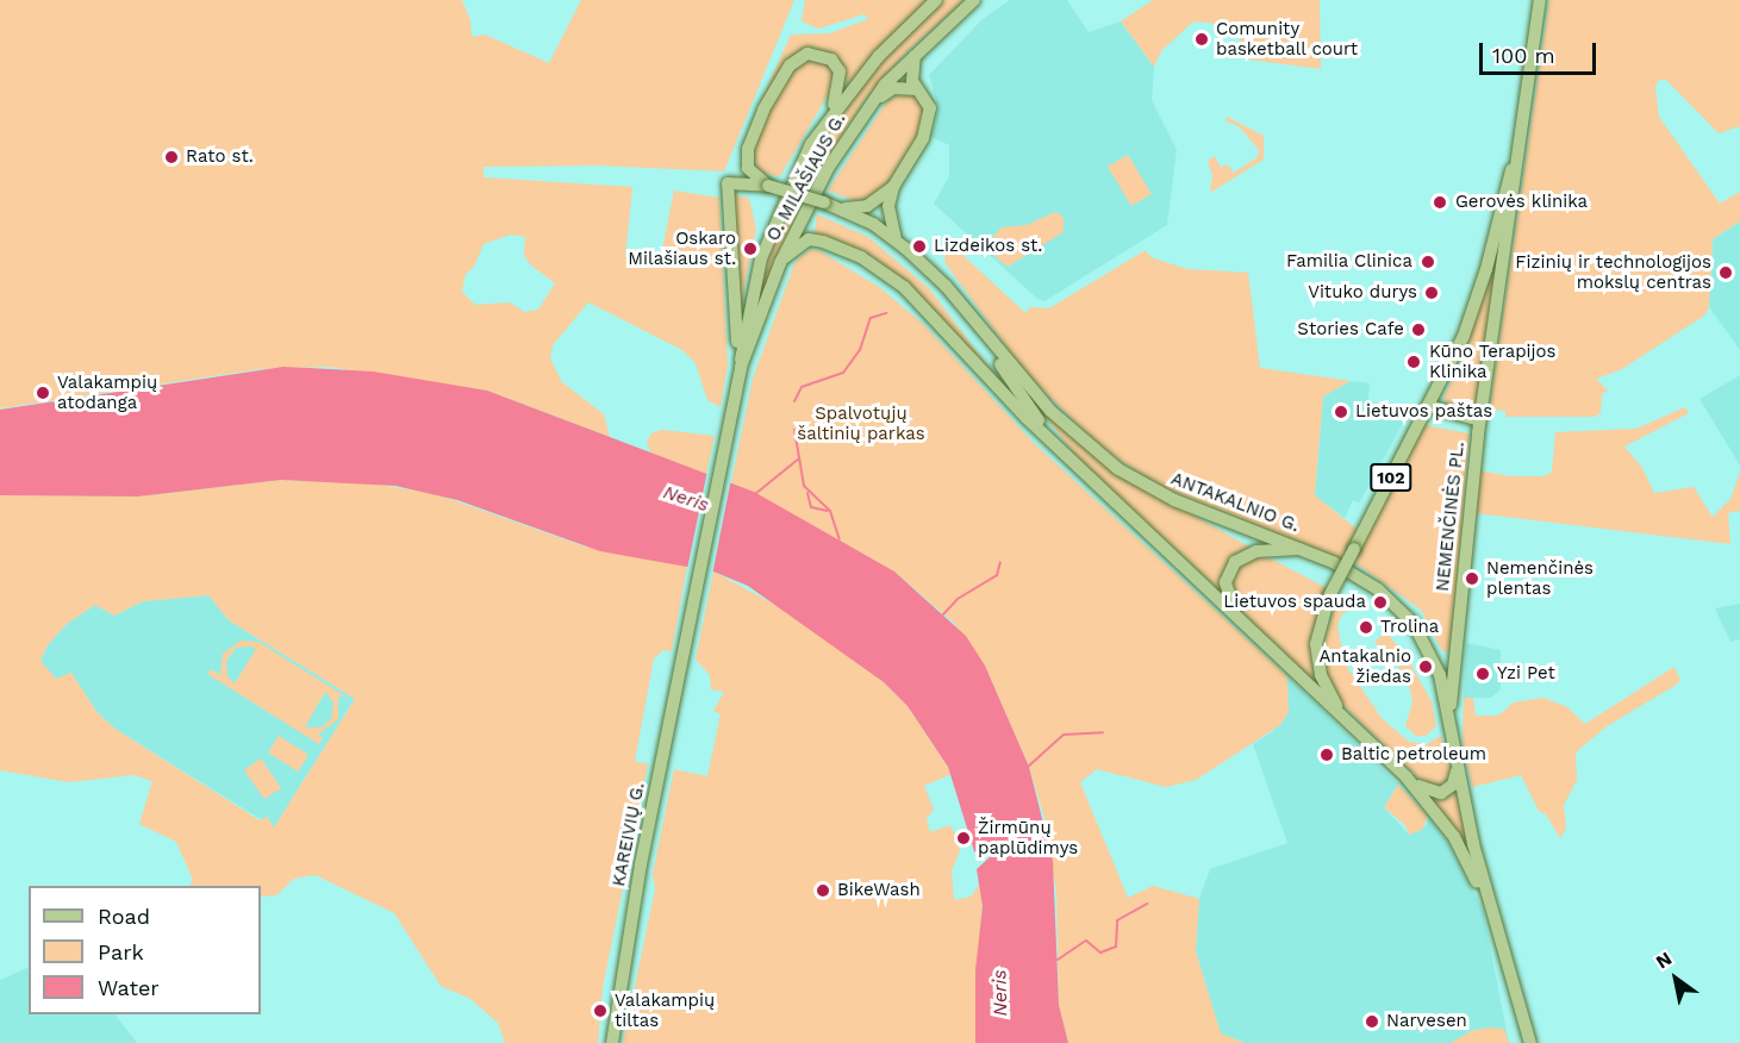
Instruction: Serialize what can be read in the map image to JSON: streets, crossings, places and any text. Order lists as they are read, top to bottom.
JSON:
{
  "streets": {
    "main road": [
      "O. MILAŠIAUS G.",
      "102",
      "ANTAKALNIO G.",
      "NEMENČINĖS PL.",
      "KAREIVIŲ G."
    ]
  },
  "crossings": [
    ["O. MILAŠIAUS G.", "ANTAKALNIO G."],
    ["O. MILAŠIAUS G.", "KAREIVIŲ G."],
    ["ANTAKALNIO G.", "NEMENČINĖS PL."]
  ],
  "water": ["Neris"],
  "parks": ["Spalvotųjų šaltinių parkas"],
  "places": [
    "Comunity basketball court",
    "Rato st.",
    "Gerovės klinika",
    "Lizdeikos st.",
    "Oskaro Milašiaus st.",
    "Familia Clinica",
    "Fizinių ir technologijos mokslų centras",
    "Vituko durys",
    "Stories Cafe",
    "Kūno Terapijos Klinika",
    "Valakampių atodanga",
    "Lietuvos paštas",
    "Nemenčinės plentas",
    "Lietuvos spauda",
    "Trolina",
    "Antakalnio žiedas",
    "Yzi Pet",
    "Baltic petroleum",
    "Žirmūnų paplūdimys",
    "BikeWash",
    "Valakampių tiltas",
    "Narvesen"
  ],
  "legend": ["Road", "Park", "Water"],
  "scale_bar": "100 m",
  "north": "top left"
}
